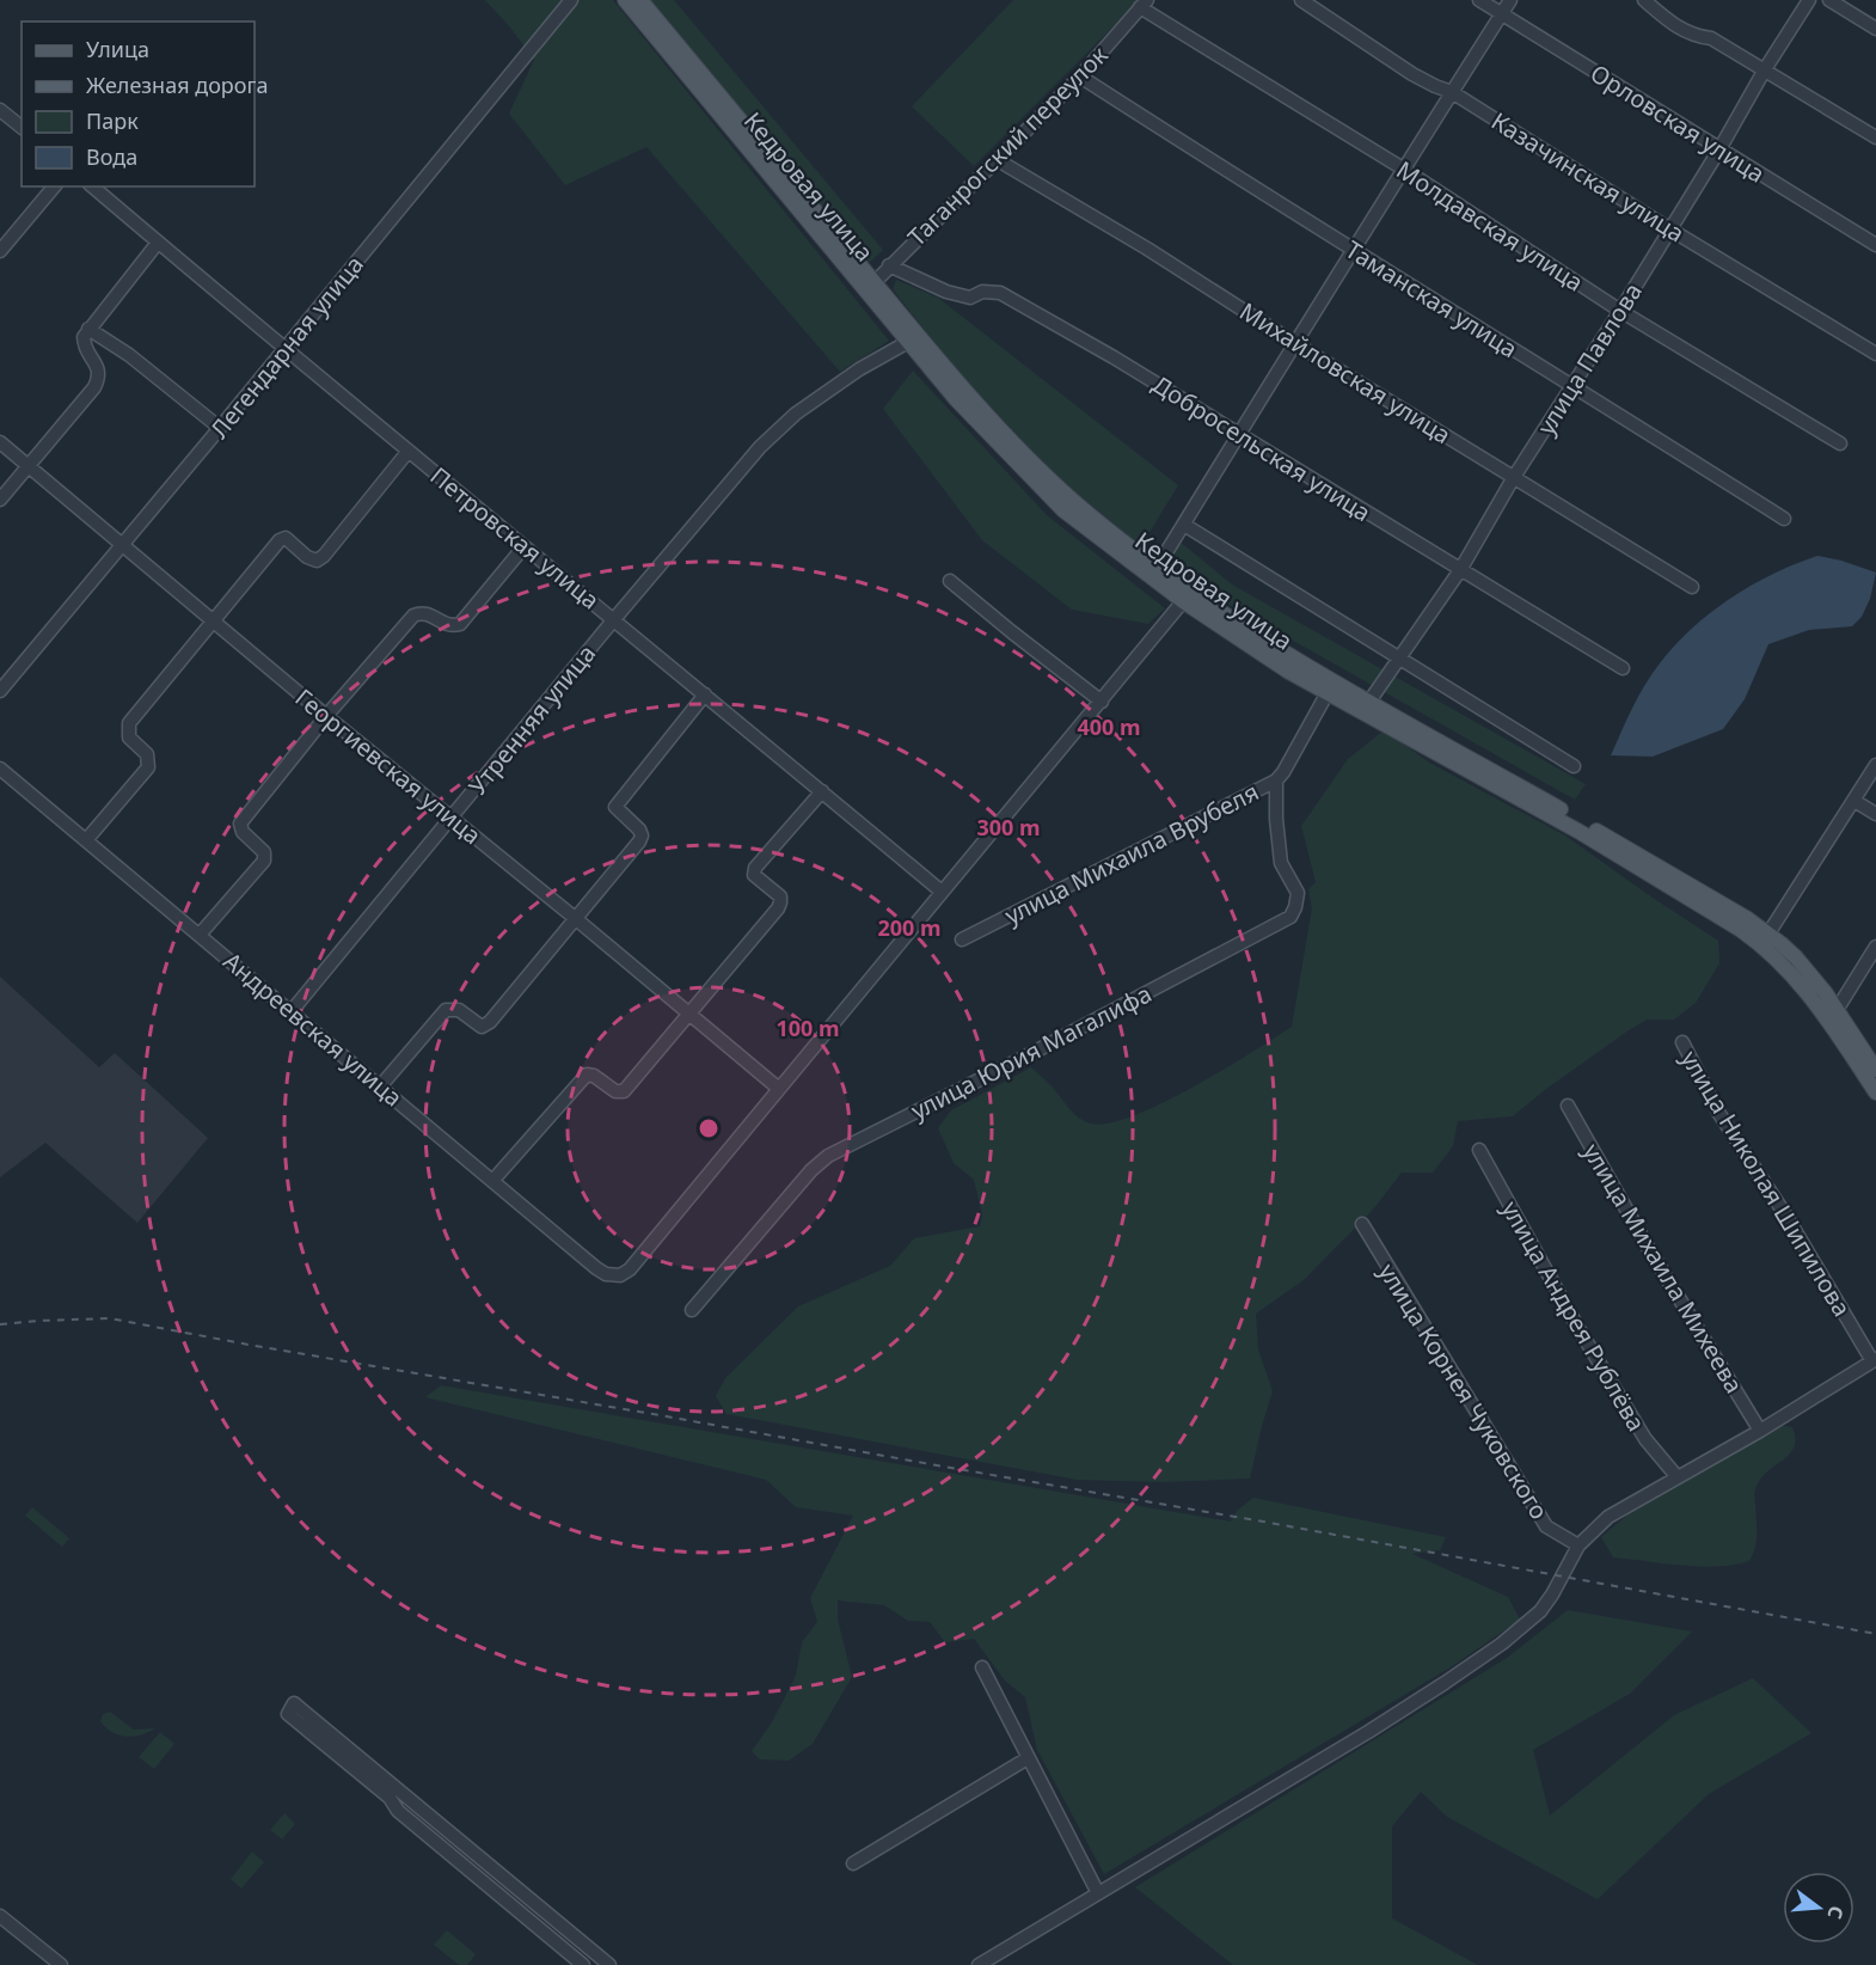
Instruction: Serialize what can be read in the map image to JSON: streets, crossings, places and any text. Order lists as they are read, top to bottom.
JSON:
{
  "streets": {
    "main road": ["Кедровая улица"],
    "street": [
      "Орловская улица",
      "Таганрогский переулок",
      "Казачинская улица",
      "Молдавская улица",
      "Таманская улица",
      "Легендарная улица",
      "улица Павлова",
      "Михайловская улица",
      "Добросельская улица",
      "Петровская улица",
      "Утренняя улица",
      "Георгиевская улица",
      "улица Михаила Врубеля",
      "Андреевская улица",
      "улица Юрия Магалифа",
      "улица Николая Шипилова",
      "улица Михаила Михеева",
      "улица Андрея Рублёва",
      "улица Корнея Чуковского"
    ]
  },
  "crossings": [
    ["Орловская улица", "улица Павлова"],
    ["Таганрогский переулок", "Кедровая улица"],
    ["Таганрогский переулок", "Молдавская улица"],
    ["Таганрогский переулок", "Таманская улица"],
    ["Таганрогский переулок", "Михайловская улица"],
    ["Таганрогский переулок", "Добросельская улица"],
    ["Казачинская улица", "улица Павлова"],
    ["Кедровая улица", "улица Павлова"],
    ["Кедровая улица", "Утренняя улица"],
    ["Кедровая улица", "улица Михаила Врубеля"],
    ["Молдавская улица", "улица Павлова"],
    ["Таманская улица", "улица Павлова"],
    ["Легендарная улица", "Петровская улица"],
    ["Легендарная улица", "Георгиевская улица"],
    ["улица Павлова", "Михайловская улица"],
    ["улица Павлова", "Добросельская улица"],
    ["Петровская улица", "Утренняя улица"],
    ["Утренняя улица", "Георгиевская улица"],
    ["Утренняя улица", "Андреевская улица"],
    ["Георгиевская улица", "Андреевская улица"],
    ["улица Михаила Врубеля", "улица Юрия Магалифа"]
  ],
  "legend": [
    "Улица",
    "Железная дорога",
    "Парк",
    "Вода"
  ],
  "north": "right",
  "rings": [
    "400 m",
    "300 m",
    "200 m",
    "100 m"
  ]
}
